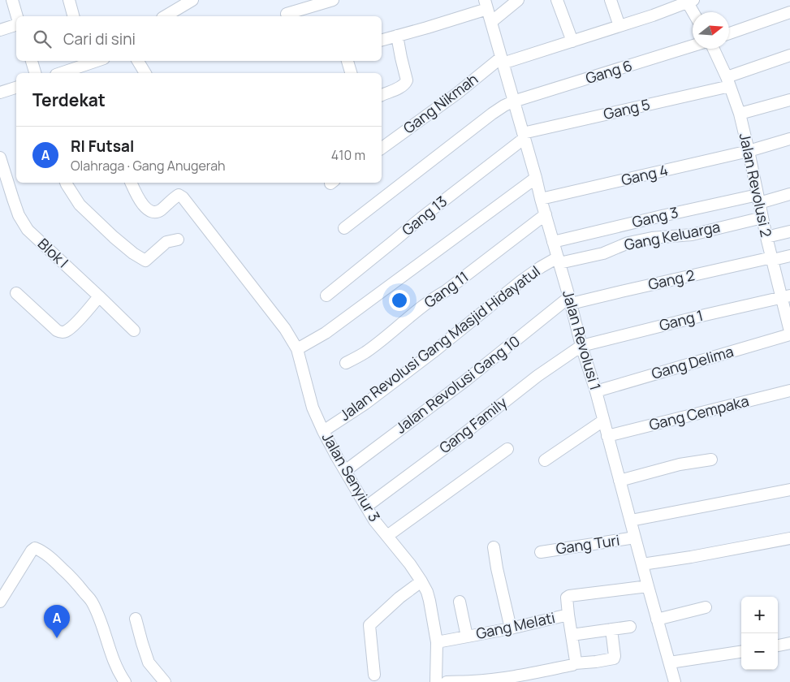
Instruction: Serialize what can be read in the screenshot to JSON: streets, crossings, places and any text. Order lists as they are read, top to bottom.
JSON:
{
  "streets": {
    "street": [
      "Gang 6",
      "Gang Nikmah",
      "Gang 5",
      "Gang 4",
      "Jalan Revolusi 2",
      "Gang 13",
      "Gang 3",
      "Gang Keluarga",
      "Blok I",
      "Gang 2",
      "Gang 11",
      "Gang 1",
      "Jalan Revolusi 1",
      "Jalan Revolusi Gang Masjid Hidayatul",
      "Gang Delima",
      "Jalan Revolusi Gang 10",
      "Gang Cempaka",
      "Gang Family",
      "Jalan Senyiur 3",
      "Gang Turi",
      "Gang Melati"
    ]
  },
  "crossings": [
    ["Gang 6", "Jalan Revolusi 1"],
    ["Gang Nikmah", "Jalan Revolusi 1"],
    ["Gang 5", "Jalan Revolusi 2"],
    ["Gang 5", "Gang 13"],
    ["Gang 5", "Jalan Revolusi 1"],
    ["Gang 4", "Jalan Revolusi 2"],
    ["Gang 4", "Jalan Revolusi 1"],
    ["Jalan Revolusi 2", "Gang 3"],
    ["Jalan Revolusi 2", "Gang Keluarga"],
    ["Jalan Revolusi 2", "Gang 2"],
    ["Jalan Revolusi 2", "Gang 1"],
    ["Gang 13", "Jalan Revolusi 1"],
    ["Gang 3", "Jalan Revolusi 1"],
    ["Gang Keluarga", "Jalan Revolusi 1"],
    ["Gang Keluarga", "Jalan Revolusi Gang Masjid Hidayatul"],
    ["Gang 2", "Jalan Revolusi 1"],
    ["Gang 2", "Jalan Revolusi Gang 10"],
    ["Gang 11", "Jalan Revolusi 1"],
    ["Gang 1", "Jalan Revolusi 1"],
    ["Gang 1", "Gang Family"],
    ["Jalan Revolusi 1", "Jalan Revolusi Gang Masjid Hidayatul"],
    ["Jalan Revolusi 1", "Gang Delima"],
    ["Jalan Revolusi 1", "Jalan Revolusi Gang 10"],
    ["Jalan Revolusi 1", "Gang Cempaka"],
    ["Jalan Revolusi 1", "Gang Family"],
    ["Jalan Revolusi 1", "Gang Turi"],
    ["Jalan Revolusi 1", "Gang Melati"],
    ["Jalan Revolusi Gang Masjid Hidayatul", "Jalan Senyiur 3"],
    ["Jalan Revolusi Gang 10", "Jalan Senyiur 3"],
    ["Gang Family", "Jalan Senyiur 3"],
    ["Jalan Senyiur 3", "Gang Melati"]
  ],
  "north": "right",
  "page": {
    "search": "Cari di sini",
    "heading": "Terdekat",
    "list": [
      {
        "mark": "A",
        "name": "RI Futsal",
        "note": "Olahraga · Gang Anugerah",
        "value": "410 m"
      }
    ],
    "map_buttons": ["+", "−"],
    "pins": "A"
  }
}
